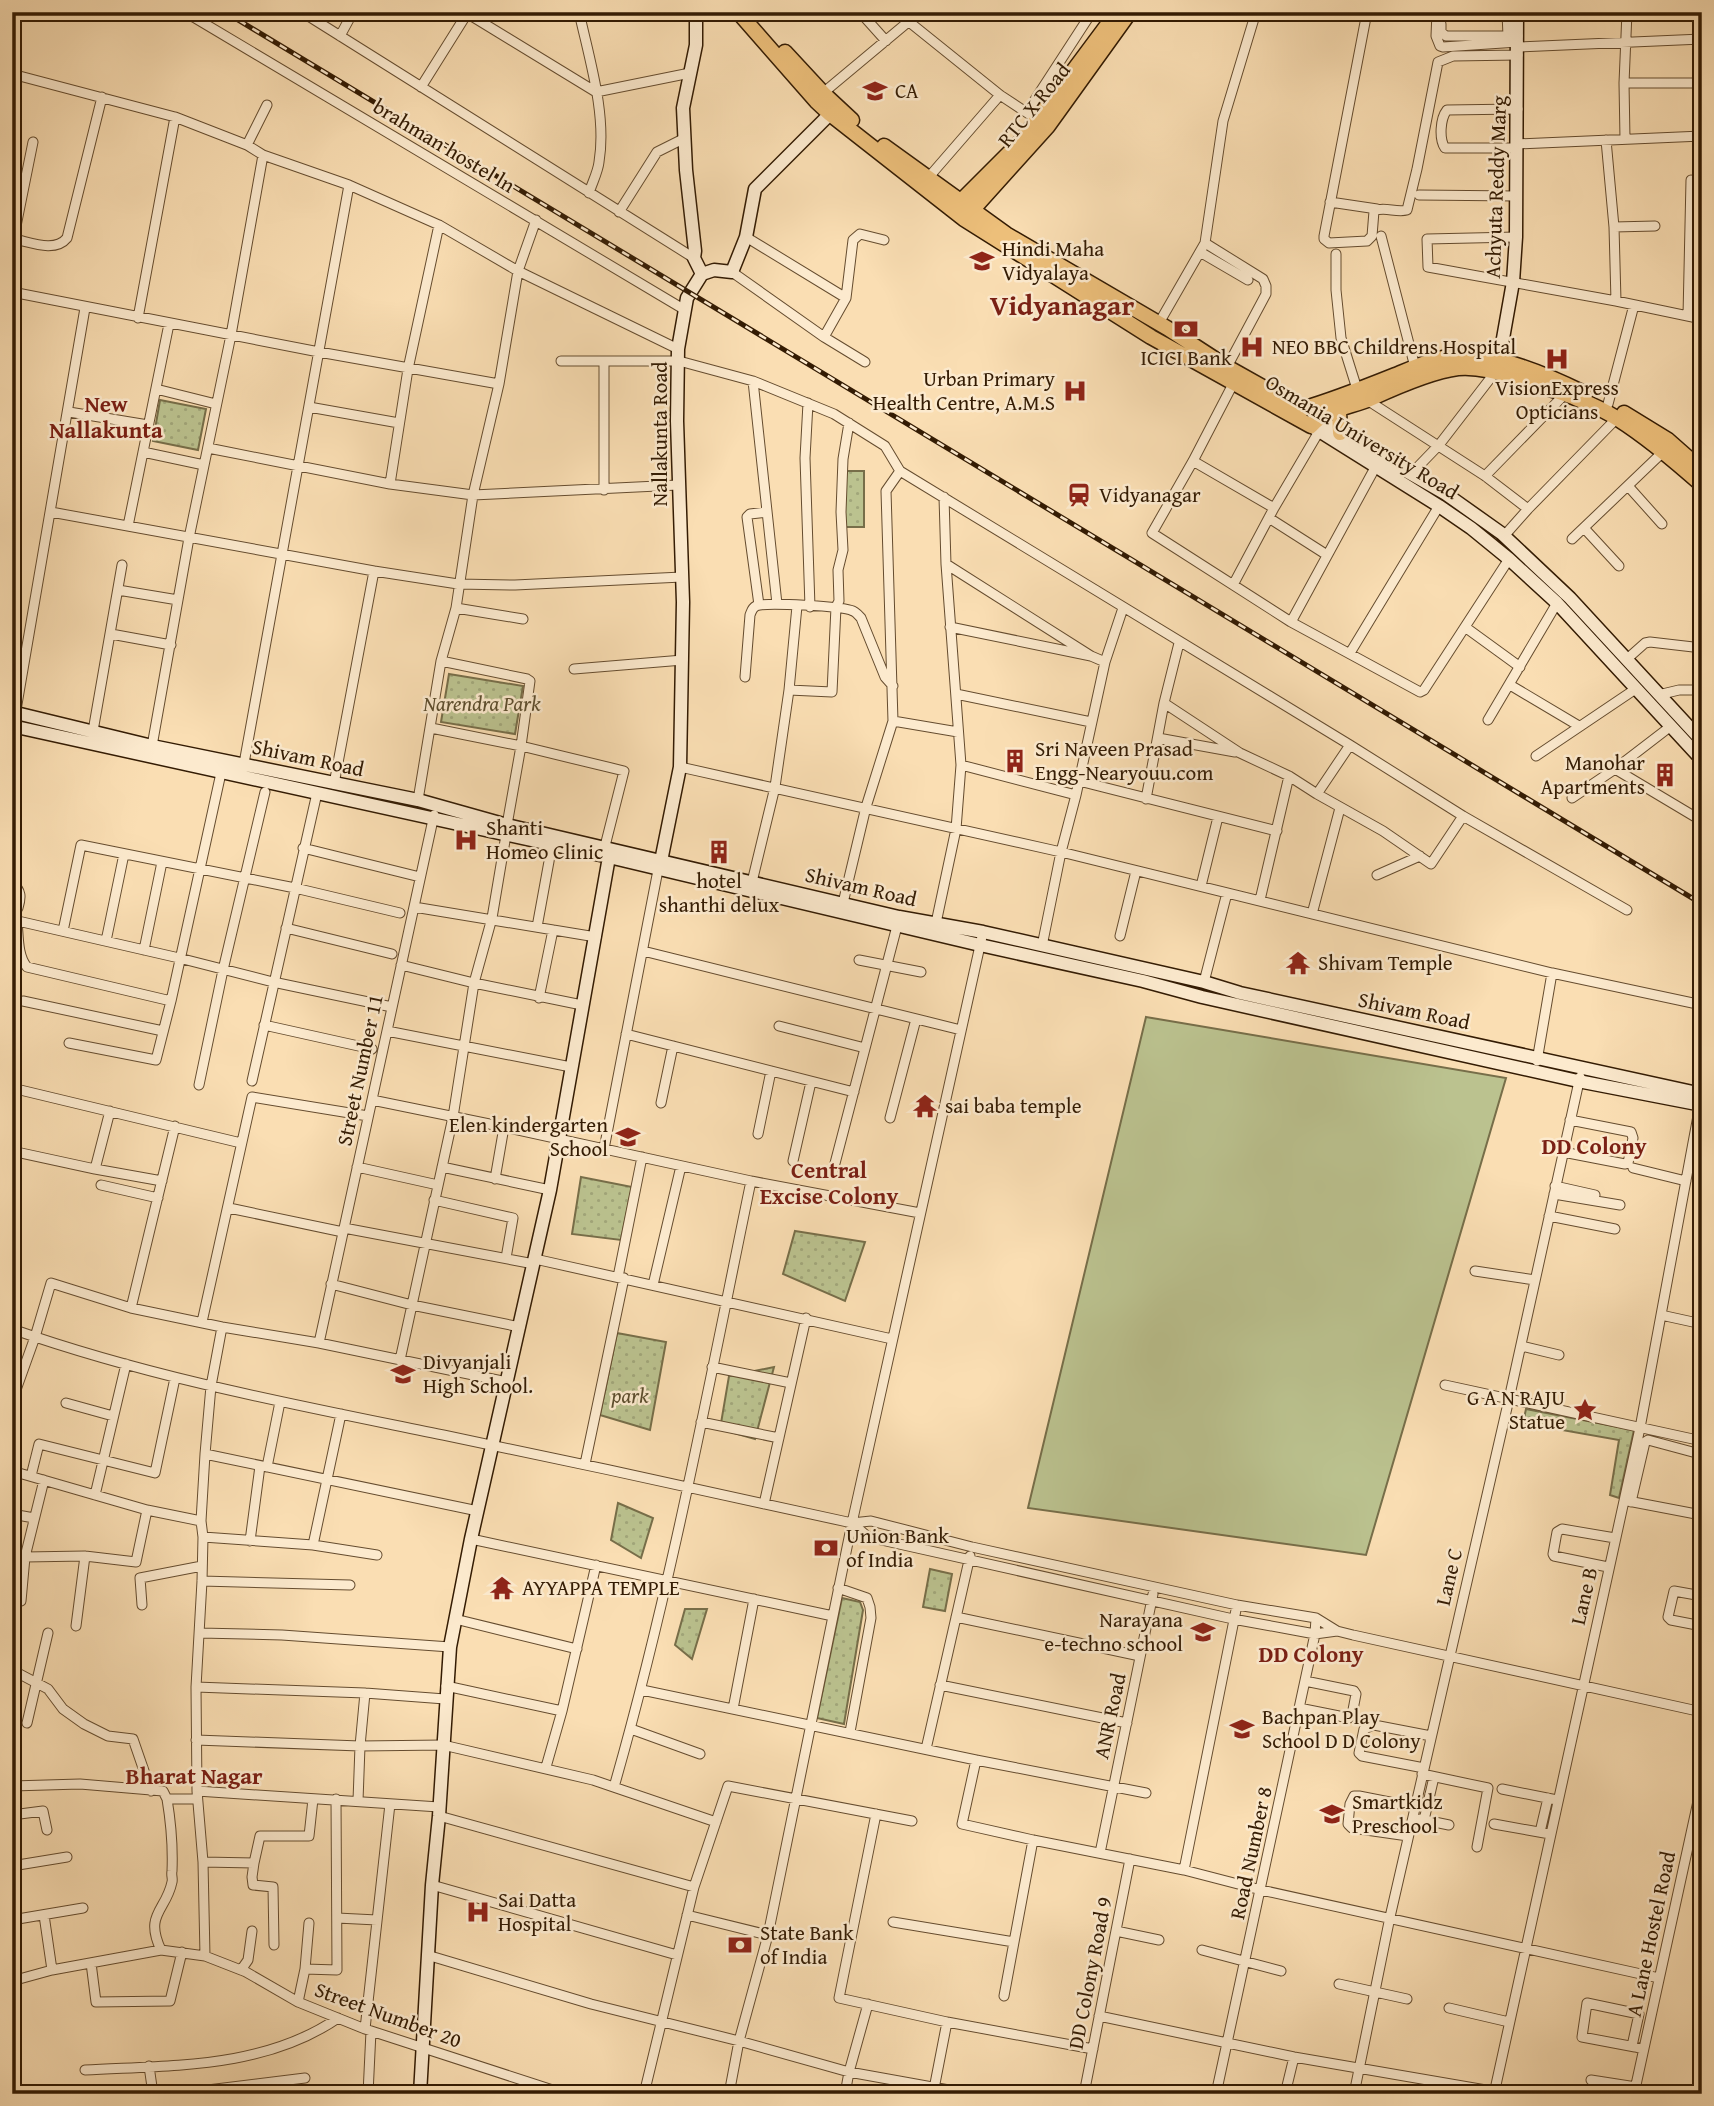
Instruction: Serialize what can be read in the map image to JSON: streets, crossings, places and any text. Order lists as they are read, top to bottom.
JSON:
{
  "streets": {
    "main road": [
      "RTC X Road",
      "Achyuta Reddy Marg",
      "Nallakunta Road",
      "Osmania University Road",
      "Shivam Road"
    ],
    "street": [
      "brahman hostel ln",
      "Street Number 11",
      "Lane C",
      "Lane B",
      "ANR Road",
      "Road Number 8",
      "A Lane Hostel Road",
      "DD Colony Road 9",
      "Street Number 20"
    ]
  },
  "crossings": [
    ["RTC X Road", "Osmania University Road"],
    ["brahman hostel ln", "Nallakunta Road"],
    ["Nallakunta Road", "Shivam Road"],
    ["Shivam Road", "Street Number 11"],
    ["Shivam Road", "Lane C"],
    ["Shivam Road", "Lane B"]
  ],
  "districts": [
    "Vidyanagar",
    "New Nallakunta",
    "DD Colony",
    "Central Excise Colony",
    "DD Colony",
    "Bharat Nagar"
  ],
  "parks": ["Narendra Park", "park"],
  "places": {
    "school or university": [
      "CA",
      "Hindi Maha Vidyalaya",
      "Elen kindergarten School",
      "Divyanjali High School.",
      "Narayana e-techno school",
      "Bachpan Play School D D Colony",
      "Smartkidz Preschool"
    ],
    "bank": ["ICICI Bank", "Union Bank of India", "State Bank of India"],
    "hospital": [
      "NEO BBC Childrens Hospital",
      "VisionExpress Opticians",
      "Urban Primary Health Centre, A.M.S",
      "Shanti Homeo Clinic",
      "Sai Datta Hospital"
    ],
    "station": ["Vidyanagar"],
    "building": ["Sri Naveen Prasad Engg-Nearyouu.com", "Manohar Apartments", "hotel shanthi delux"],
    "temple": ["Shivam Temple", "sai baba temple", "AYYAPPA TEMPLE"],
    "place": ["G A N RAJU Statue"]
  }
}
